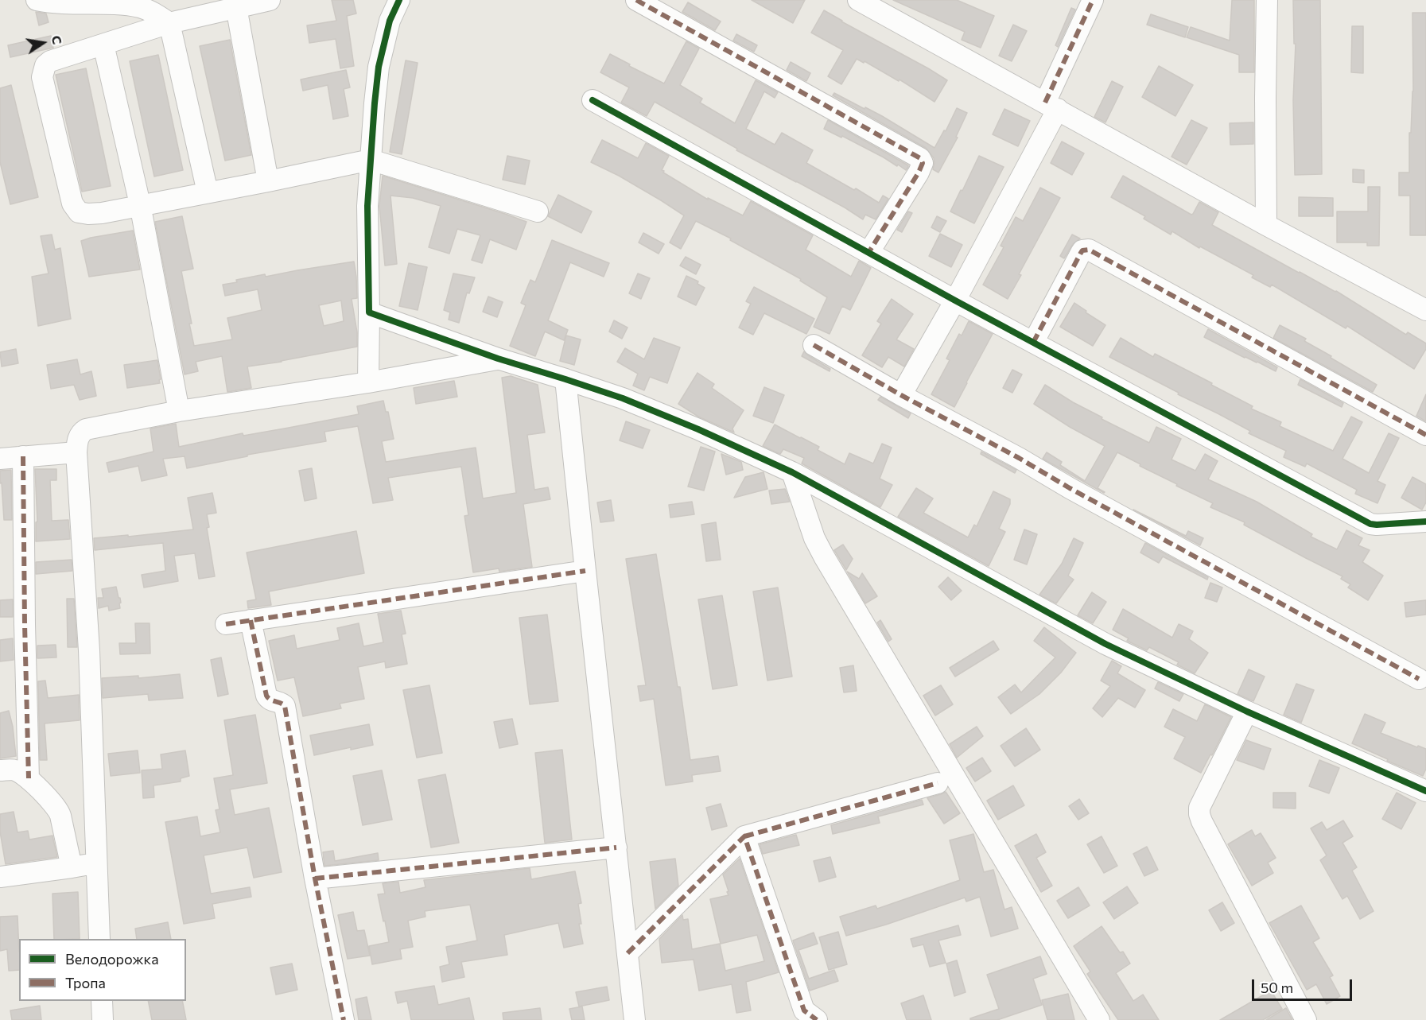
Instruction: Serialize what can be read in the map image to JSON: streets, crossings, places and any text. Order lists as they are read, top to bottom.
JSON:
{
  "legend": ["Велодорожка", "Тропа"],
  "scale_bar": "50 m",
  "north": "right"
}
